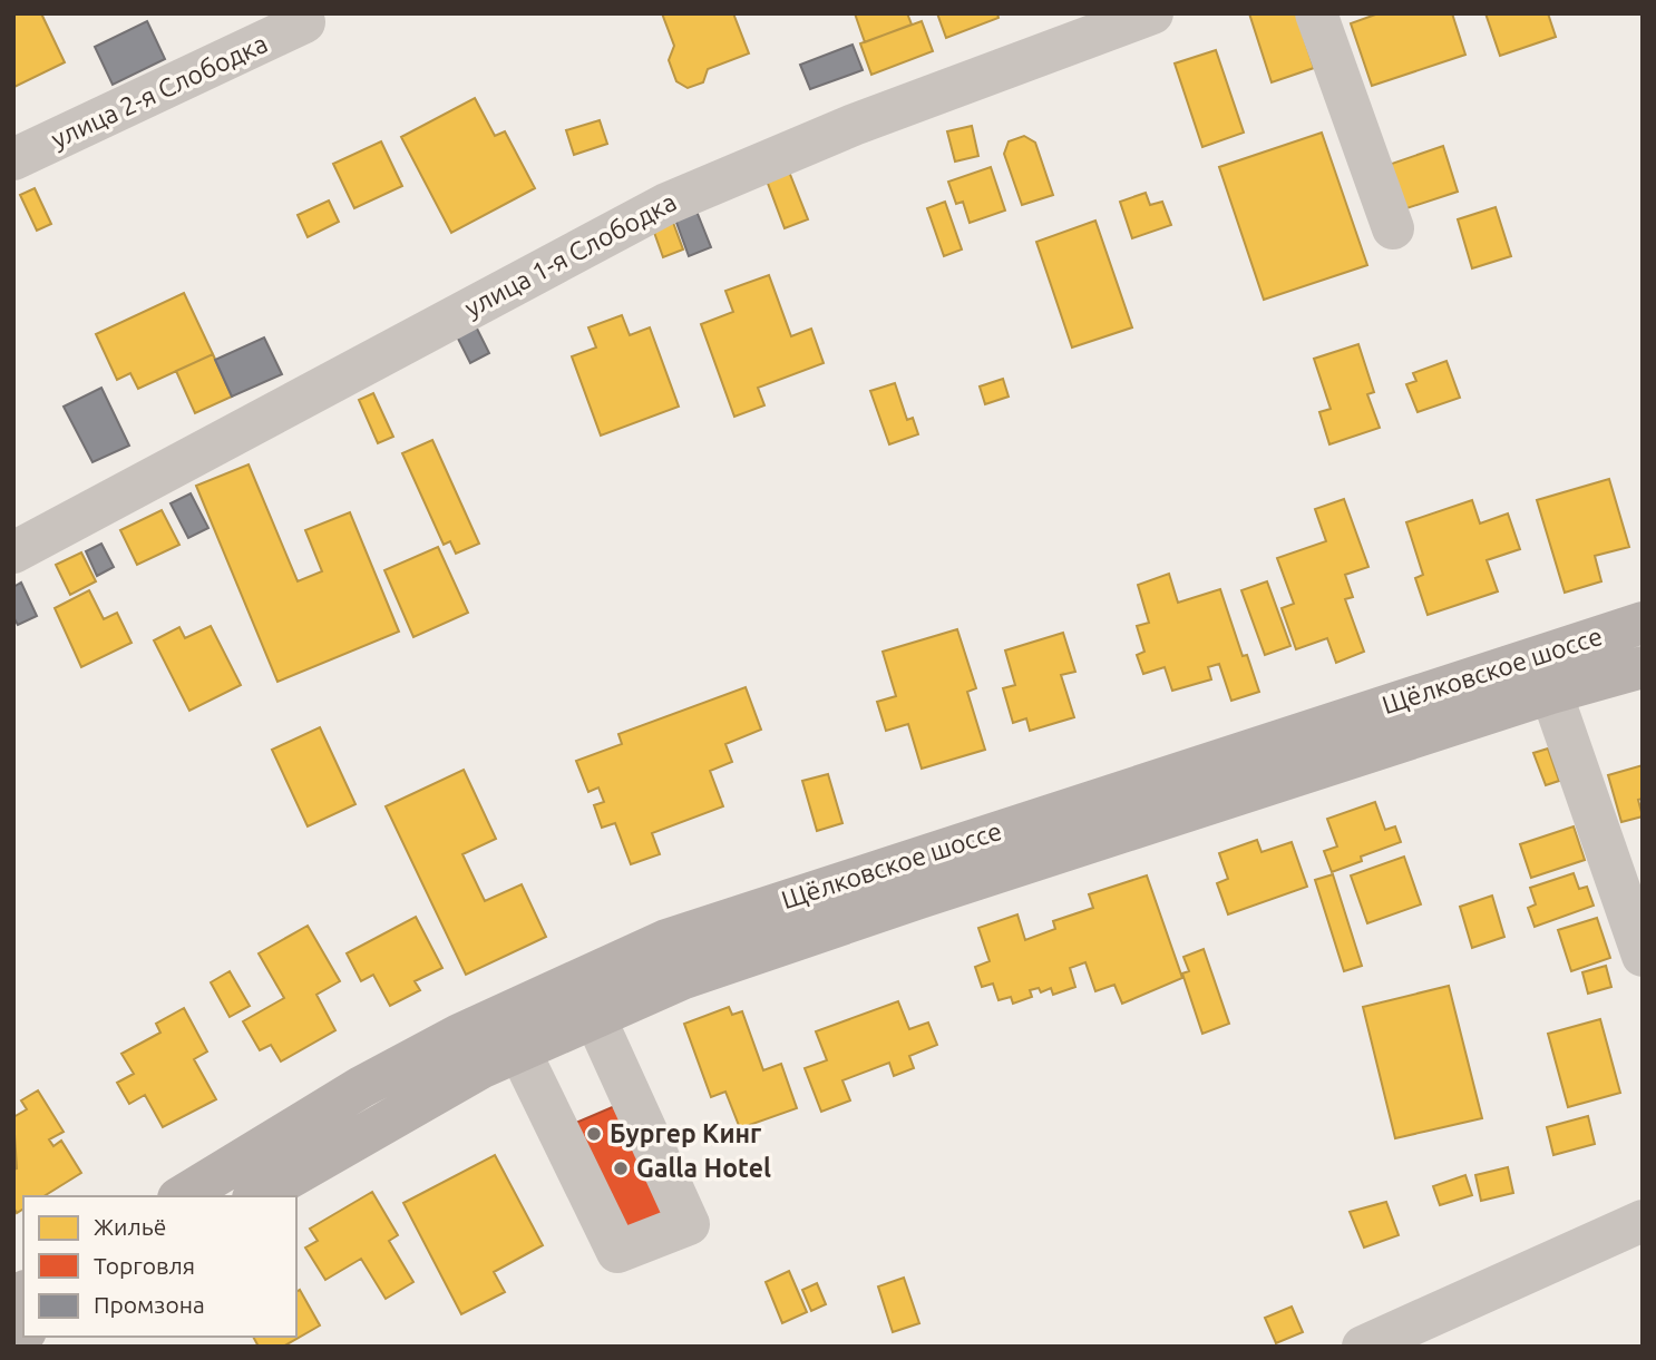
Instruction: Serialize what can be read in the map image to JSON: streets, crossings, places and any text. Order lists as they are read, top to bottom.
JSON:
{
  "streets": {
    "main road": ["Щёлковское шоссе"],
    "street": ["улица 2-я Слободка", "улица 1-я Слободка"]
  },
  "places": ["Бургер Кинг", "Galla Hotel"],
  "legend": ["Жильё", "Торговля", "Промзона"]
}
